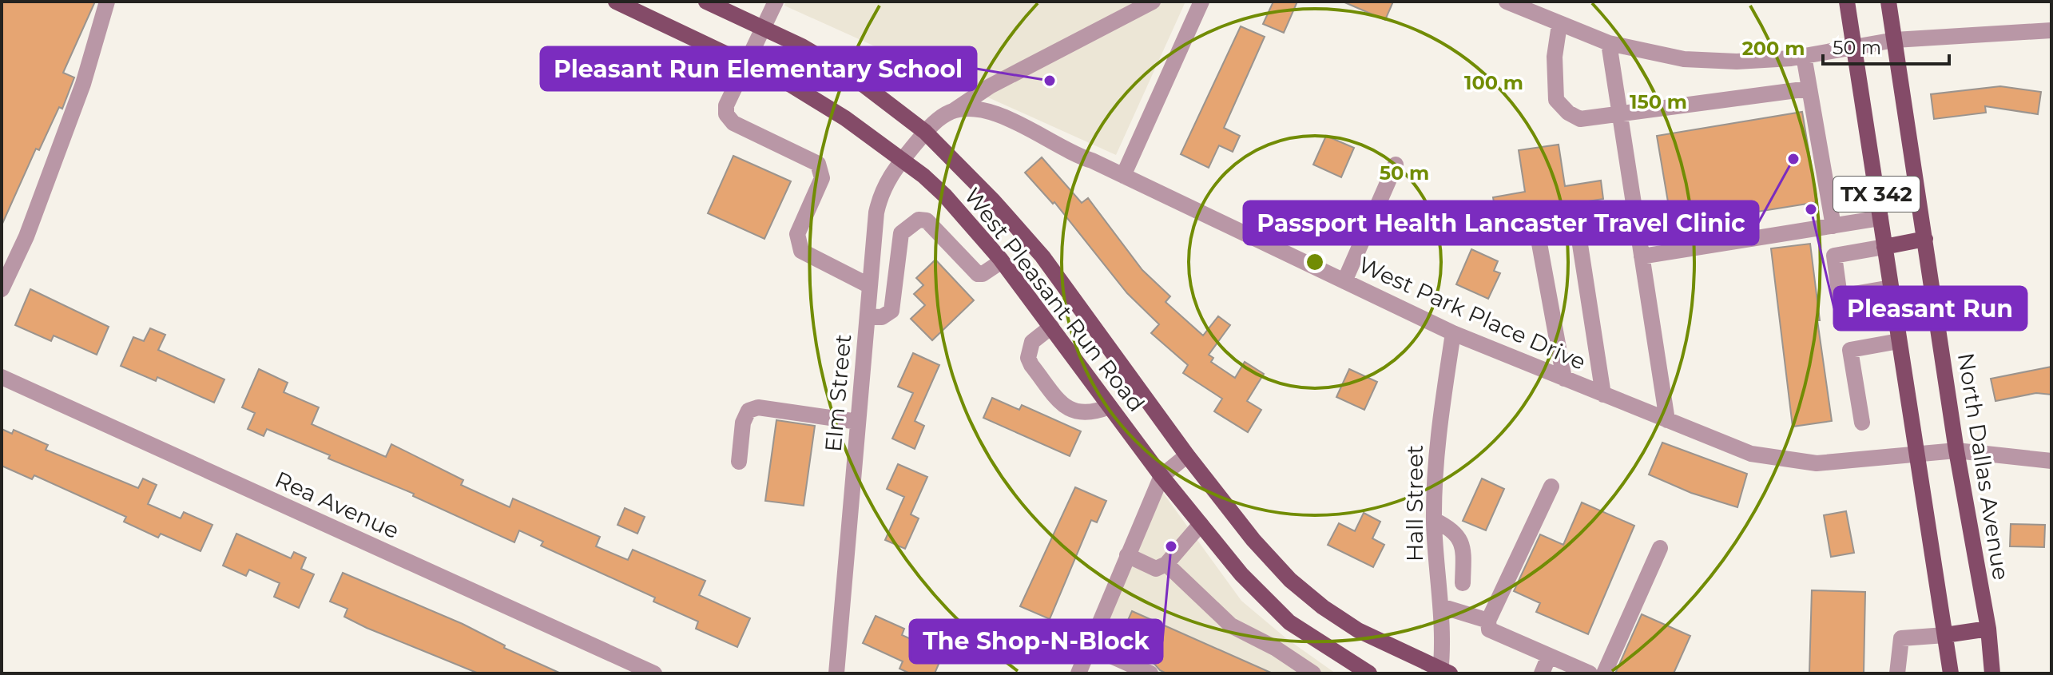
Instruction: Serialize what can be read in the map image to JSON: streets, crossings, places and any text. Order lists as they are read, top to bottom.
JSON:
{
  "streets": {
    "main road": ["TX 342", "West Pleasant Run Road", "North Dallas Avenue"],
    "street": [
      "West Park Place Drive",
      "Elm Street",
      "Hall Street",
      "Rea Avenue"
    ]
  },
  "crossings": [
    ["TX 342", "West Park Place Drive"],
    ["West Pleasant Run Road", "Elm Street"],
    ["West Pleasant Run Road", "Hall Street"],
    ["West Park Place Drive", "North Dallas Avenue"],
    ["West Park Place Drive", "Hall Street"]
  ],
  "places": [
    "Pleasant Run Elementary School",
    "Passport Health Lancaster Travel Clinic",
    "Pleasant Run",
    "The Shop-N-Block"
  ],
  "scale_bar": "50 m",
  "rings": [
    "200 m",
    "100 m",
    "150 m",
    "50 m"
  ]
}
